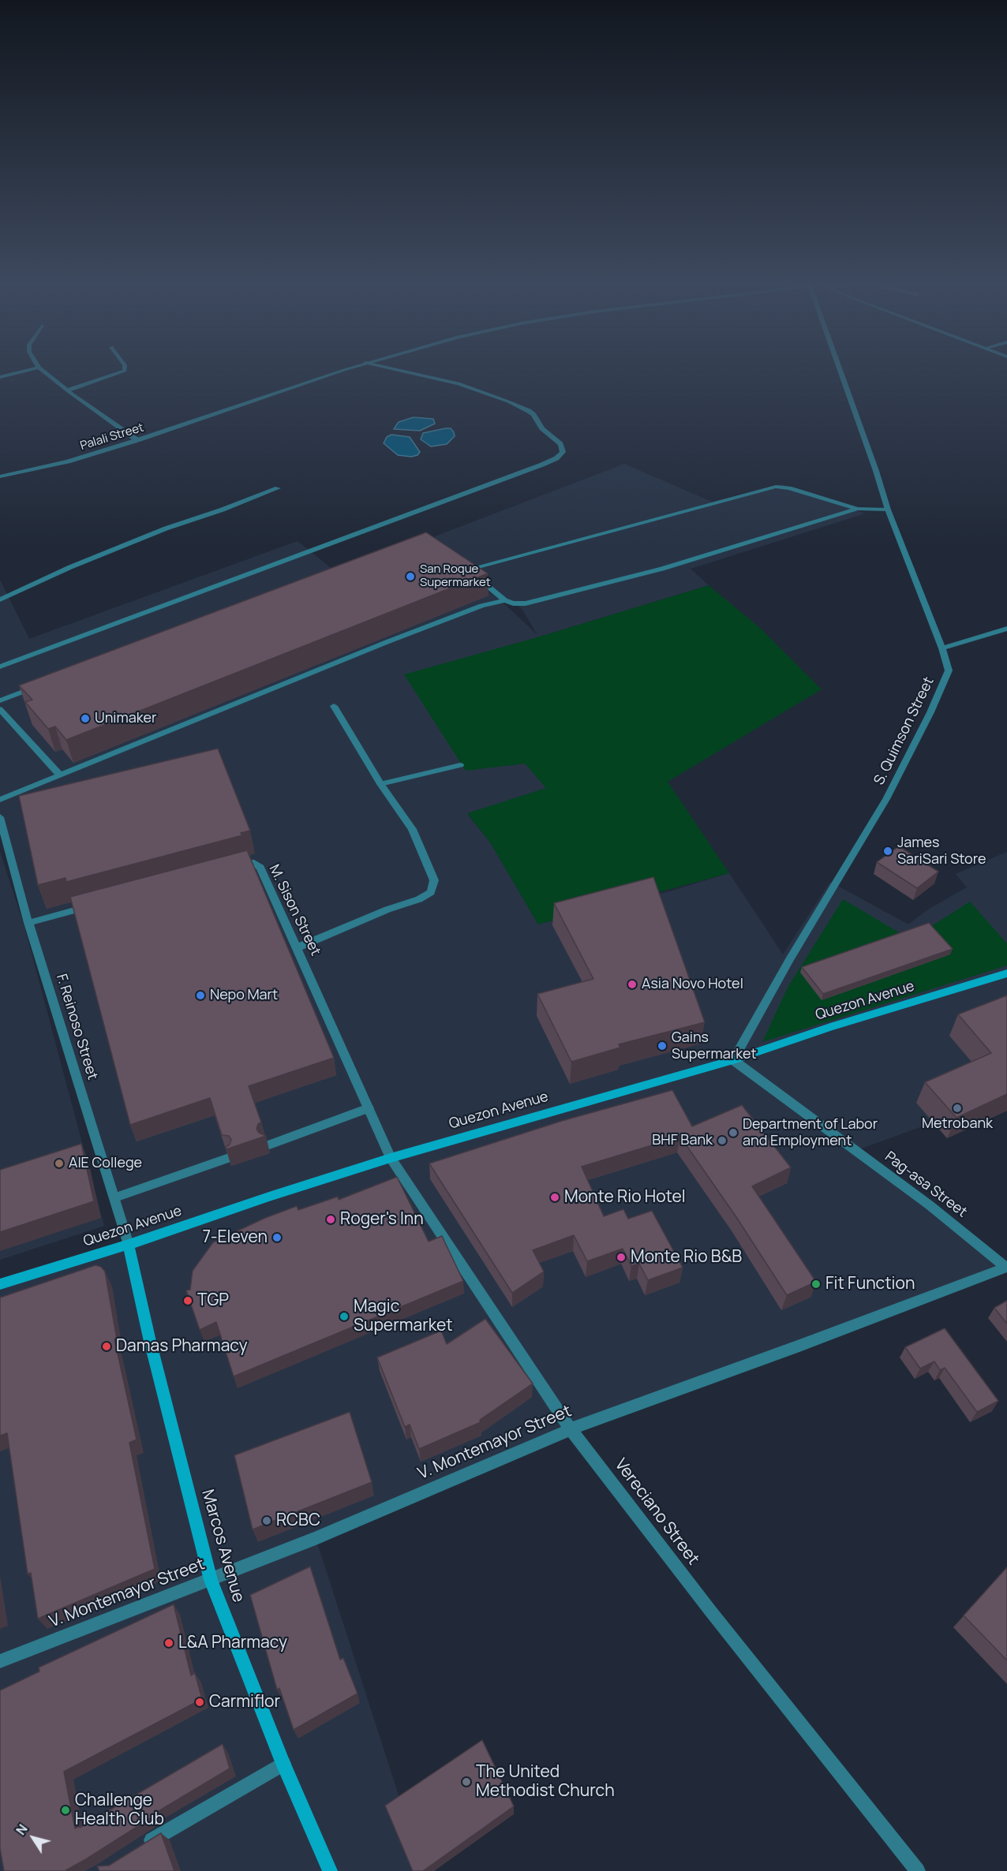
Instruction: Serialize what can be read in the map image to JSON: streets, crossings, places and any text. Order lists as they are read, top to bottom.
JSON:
{
  "streets": {
    "main road": ["Quezon Avenue", "Marcos Avenue"],
    "street": [
      "Palali Street",
      "S. Quimson Street",
      "M. Sison Street",
      "F. Reinoso Street",
      "Pag-asa Street",
      "V. Montemayor Street",
      "Vereciano Street"
    ]
  },
  "crossings": [
    ["S. Quimson Street", "Quezon Avenue"],
    ["S. Quimson Street", "Pag-asa Street"],
    ["M. Sison Street", "Quezon Avenue"],
    ["M. Sison Street", "Vereciano Street"],
    ["Quezon Avenue", "F. Reinoso Street"],
    ["Quezon Avenue", "Pag-asa Street"],
    ["Quezon Avenue", "Vereciano Street"],
    ["Quezon Avenue", "Marcos Avenue"],
    ["F. Reinoso Street", "Marcos Avenue"],
    ["Pag-asa Street", "V. Montemayor Street"],
    ["V. Montemayor Street", "Vereciano Street"],
    ["V. Montemayor Street", "Marcos Avenue"]
  ],
  "places": [
    "San Roque Supermarket",
    "Unimaker",
    "James SariSari Store",
    "Asia Novo Hotel",
    "Nepo Mart",
    "Gains Supermarket",
    "Metrobank",
    "Department of Labor and Employment",
    "BHF Bank",
    "AIE College",
    "Monte Rio Hotel",
    "Roger's Inn",
    "7-Eleven",
    "Monte Rio B&B",
    "Fit Function",
    "TGP",
    "Magic Supermarket",
    "Damas Pharmacy",
    "RCBC",
    "L&A Pharmacy",
    "Carmiflor",
    "The United Methodist Church",
    "Challenge Health Club"
  ],
  "north": "top left"
}
